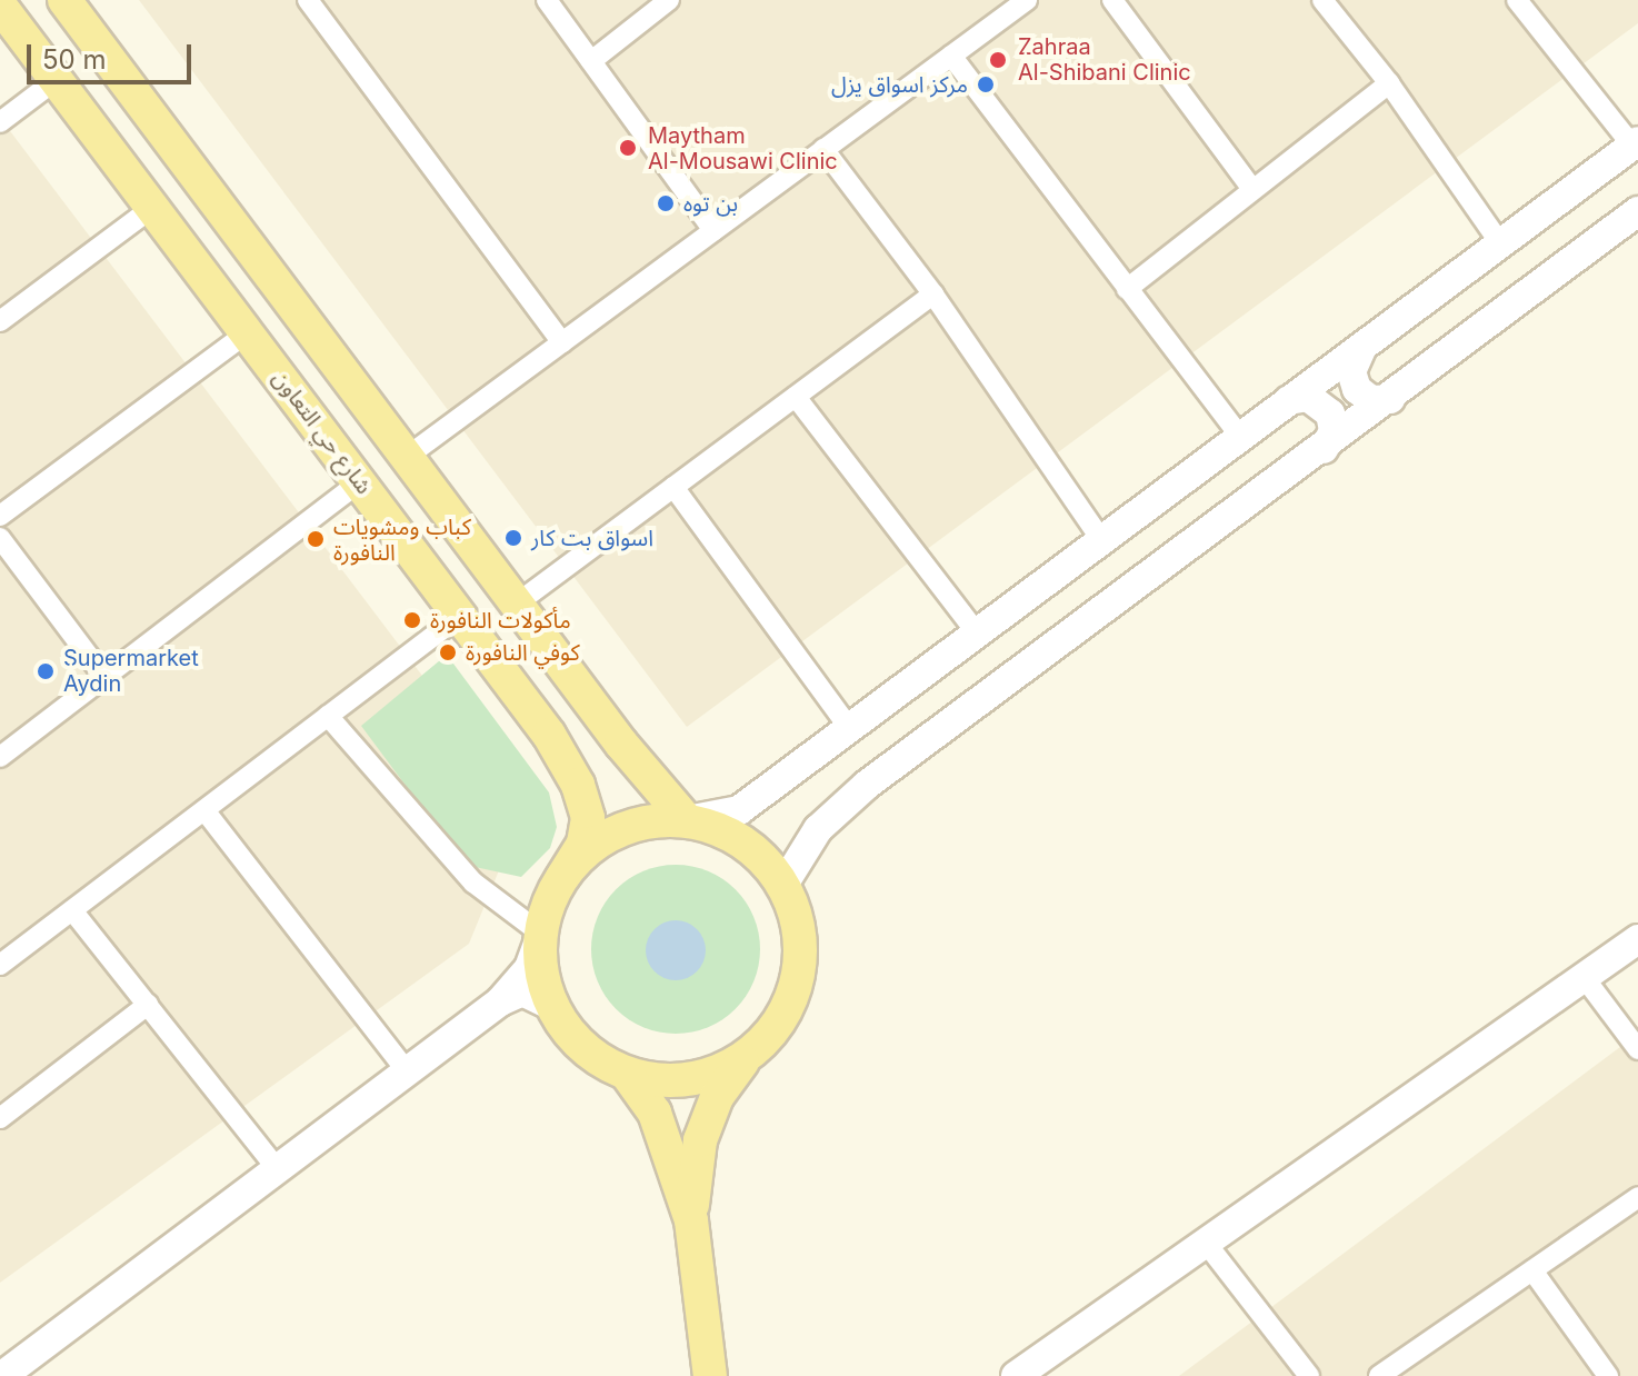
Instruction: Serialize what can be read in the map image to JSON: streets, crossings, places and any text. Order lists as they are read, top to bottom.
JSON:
{
  "streets": {
    "main road": ["شارع حي التعاون"]
  },
  "places": [
    "Zahraa Al-Shibani Clinic",
    "مركز اسواق يزل",
    "Maytham Al-Mousawi Clinic",
    "بن توه",
    "اسواق بت كار",
    "كباب ومشويات النافورة",
    "مأكولات النافورة",
    "كوفي النافورة",
    "Supermarket Aydin"
  ],
  "scale_bar": "50 m"
}
